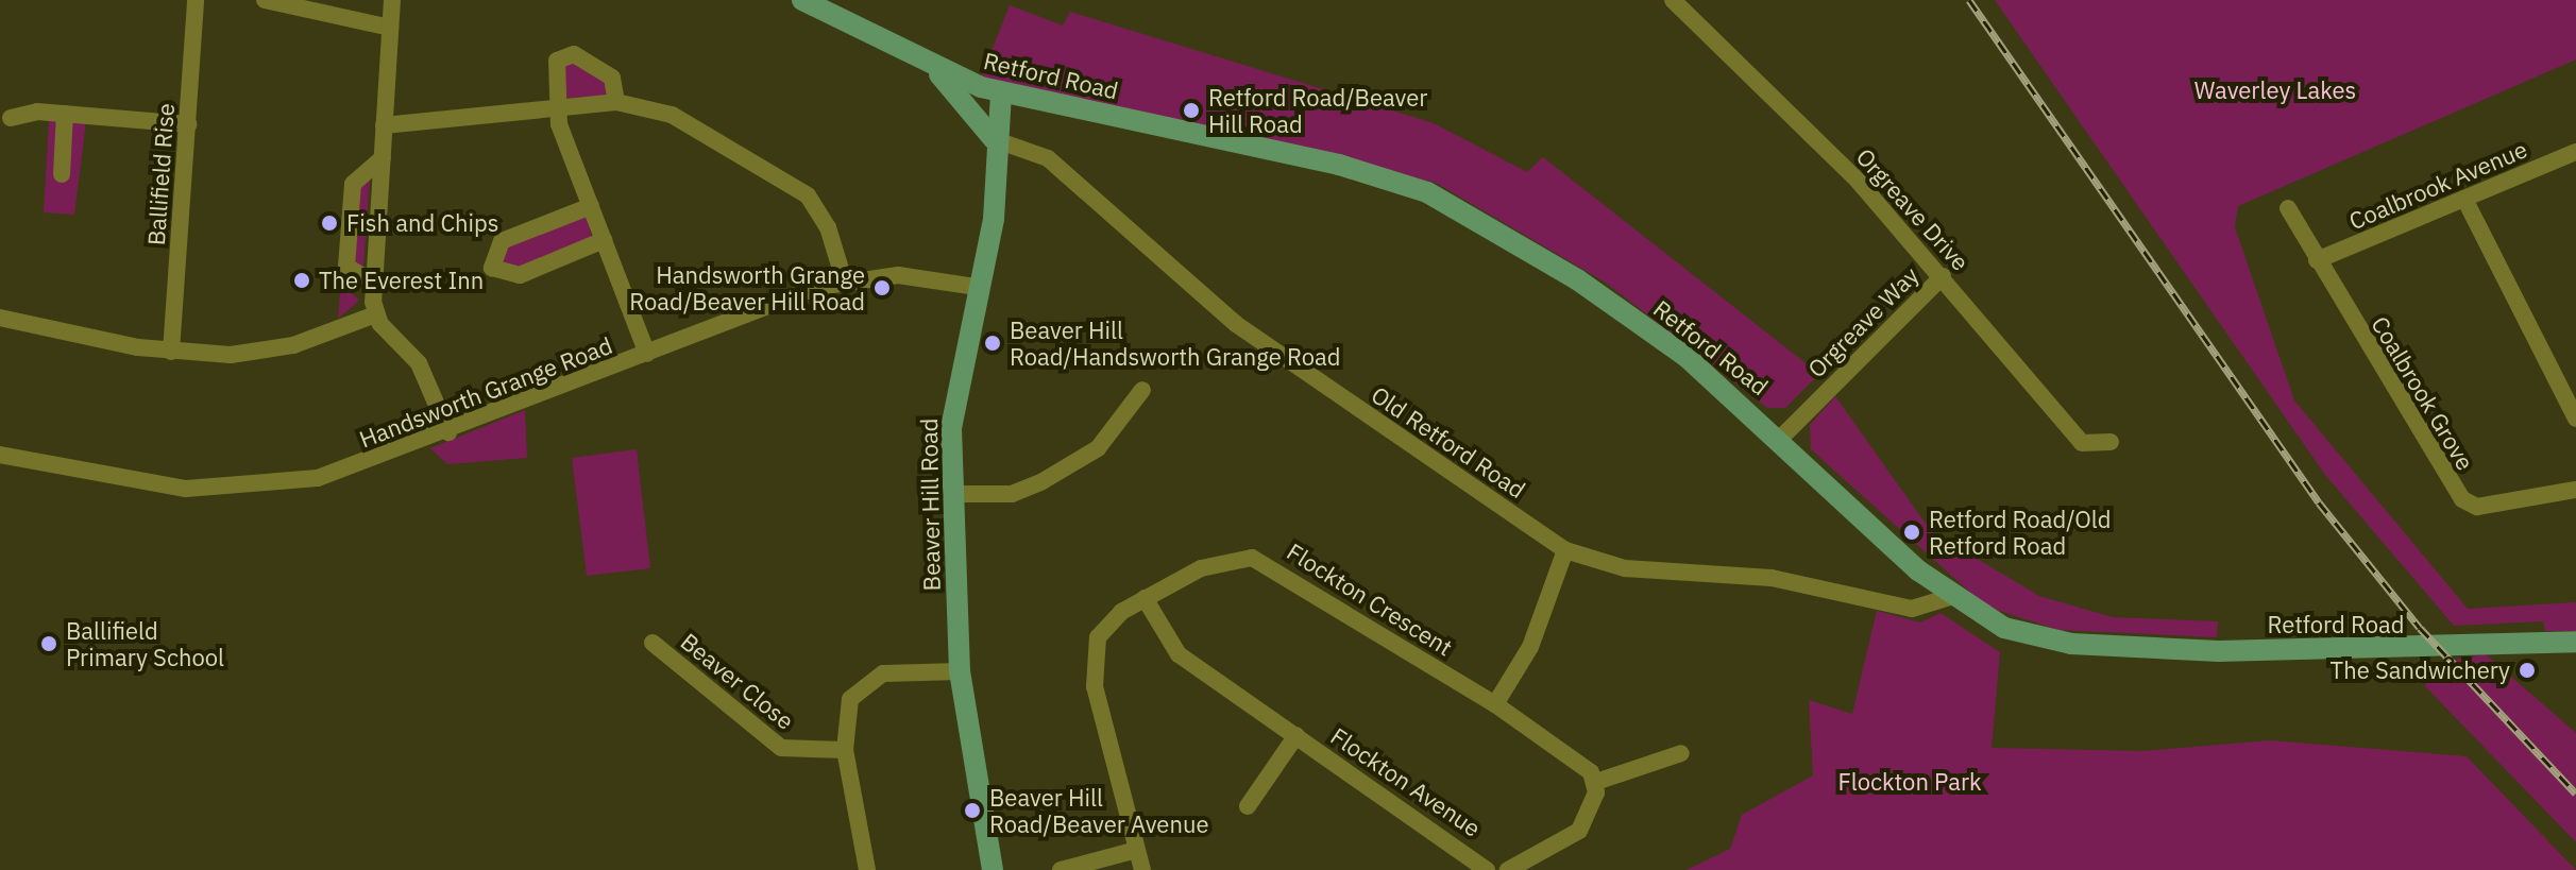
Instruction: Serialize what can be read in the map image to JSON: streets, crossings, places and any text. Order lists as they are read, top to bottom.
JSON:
{
  "streets": {
    "main road": ["Retford Road", "Beaver Hill Road"],
    "street": [
      "Ballifield Rise",
      "Coalbrook Avenue",
      "Orgreave Drive",
      "Orgreave Way",
      "Handsworth Grange Road",
      "Coalbrook Grove",
      "Old Retford Road",
      "Flockton Crescent",
      "Beaver Close",
      "Flockton Avenue"
    ]
  },
  "crossings": [
    ["Retford Road", "Orgreave Way"],
    ["Retford Road", "Old Retford Road"],
    ["Retford Road", "Beaver Hill Road"],
    ["Coalbrook Avenue", "Coalbrook Grove"],
    ["Orgreave Drive", "Orgreave Way"],
    ["Handsworth Grange Road", "Beaver Hill Road"],
    ["Old Retford Road", "Beaver Hill Road"],
    ["Flockton Crescent", "Flockton Avenue"]
  ],
  "parks": ["Waverley Lakes", "Flockton Park"],
  "places": [
    "Retford Road/Beaver Hill Road",
    "Fish and Chips",
    "The Everest Inn",
    "Handsworth Grange Road/Beaver Hill Road",
    "Beaver Hill Road/Handsworth Grange Road",
    "Retford Road/Old Retford Road",
    "Ballifield Primary School",
    "The Sandwichery",
    "Beaver Hill Road/Beaver Avenue"
  ]
}
